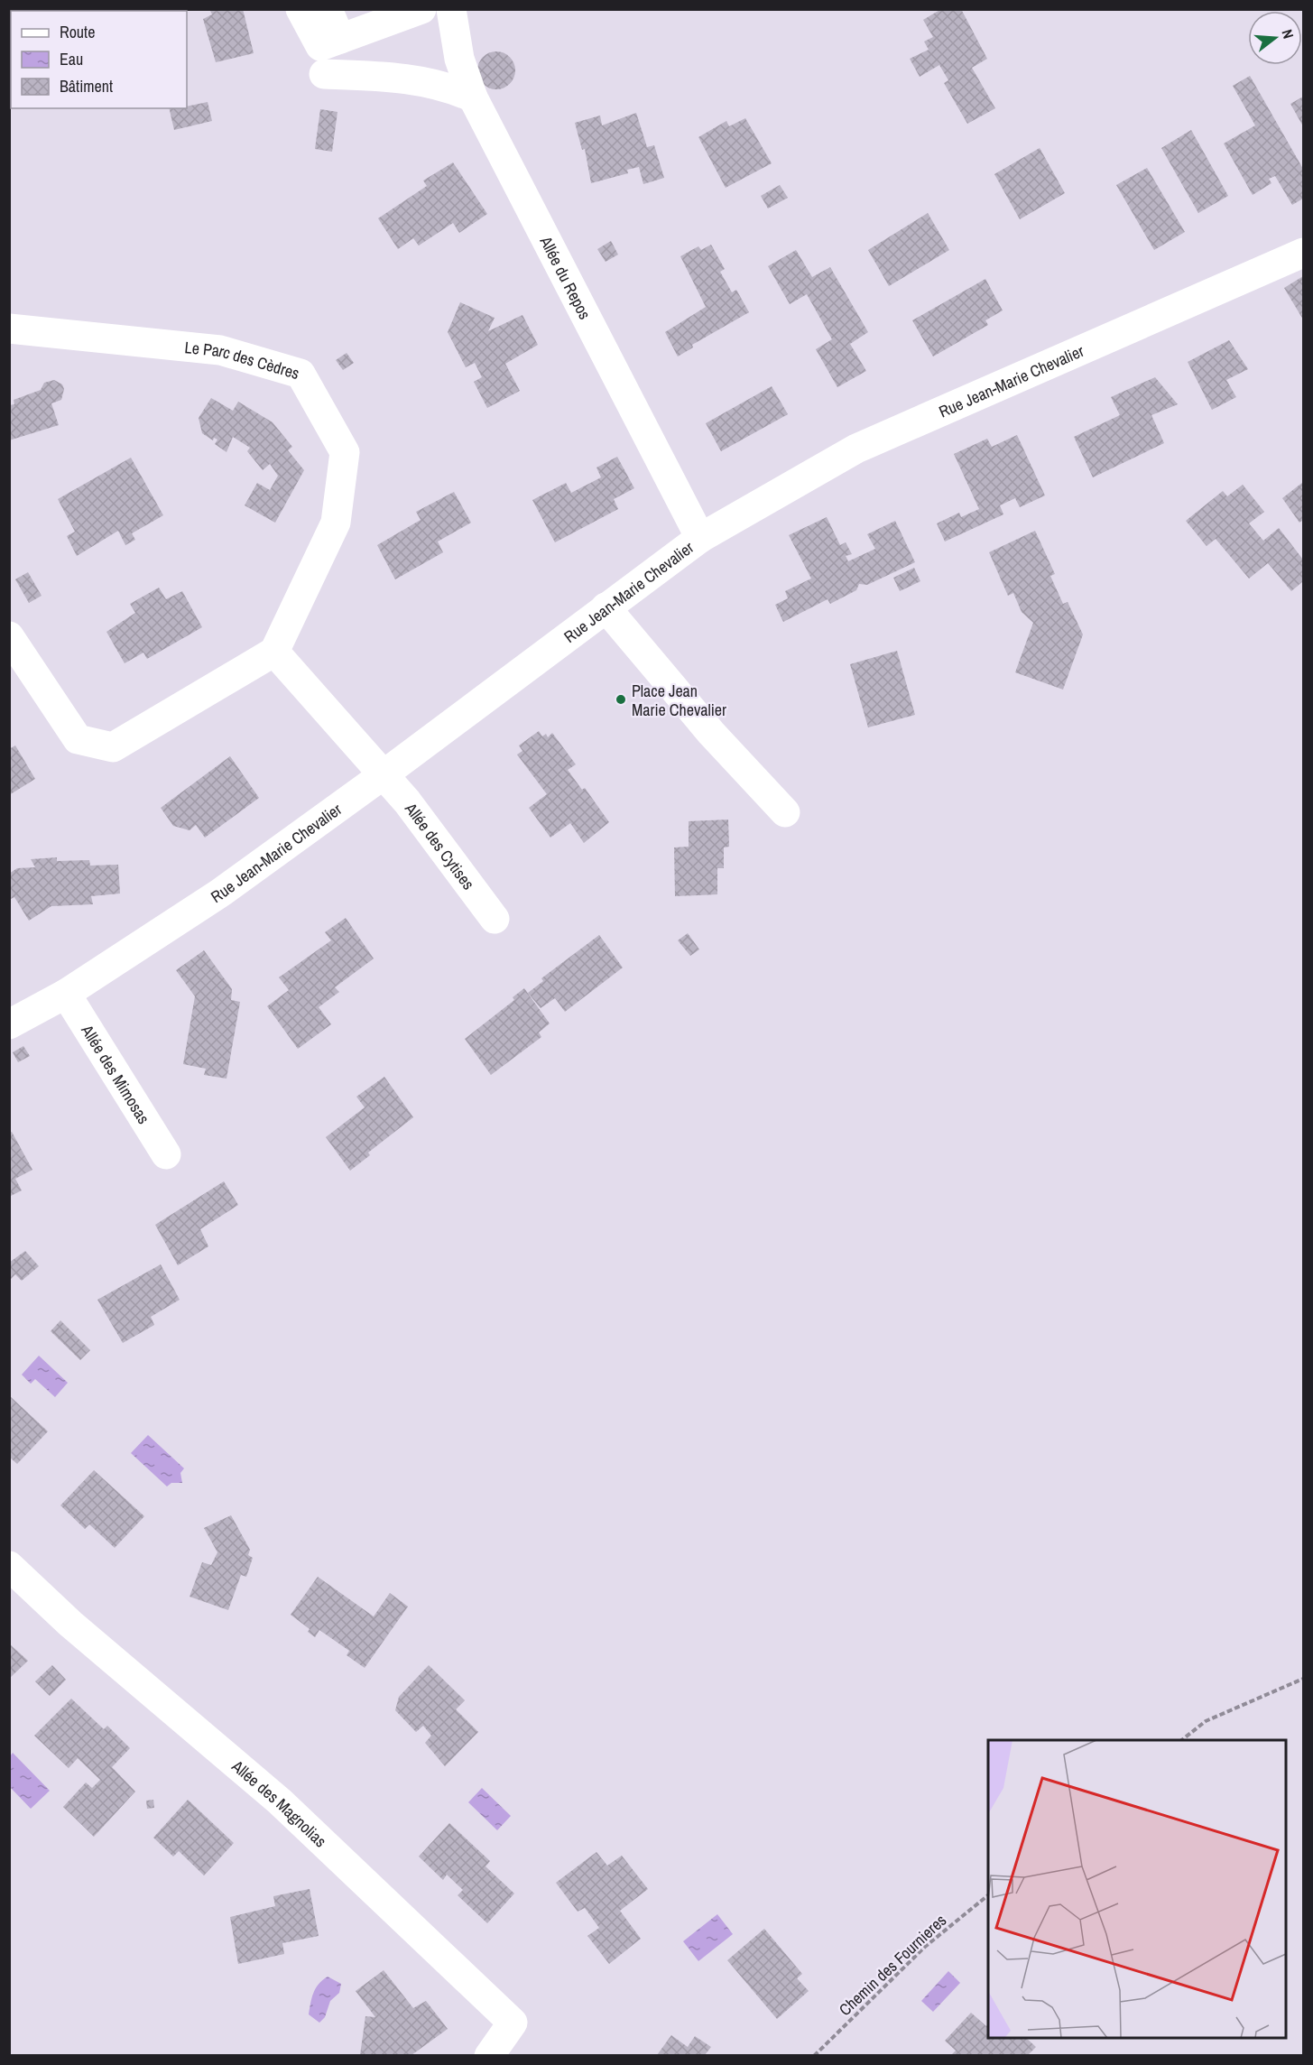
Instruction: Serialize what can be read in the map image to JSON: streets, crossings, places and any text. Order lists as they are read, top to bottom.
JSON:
{
  "streets": {
    "street": [
      "Allée du Repos",
      "Le Parc des Cèdres",
      "Rue Jean-Marie Chevalier",
      "Allée des Cytises",
      "Allée des Mimosas",
      "Allée des Magnolias"
    ],
    "path": ["Chemin des Fournieres"]
  },
  "crossings": [
    ["Allée du Repos", "Rue Jean-Marie Chevalier"],
    ["Rue Jean-Marie Chevalier", "Allée des Cytises"],
    ["Rue Jean-Marie Chevalier", "Allée des Mimosas"]
  ],
  "places": ["Place Jean Marie Chevalier"],
  "legend": ["Route", "Eau", "Bâtiment"],
  "north": "right"
}
